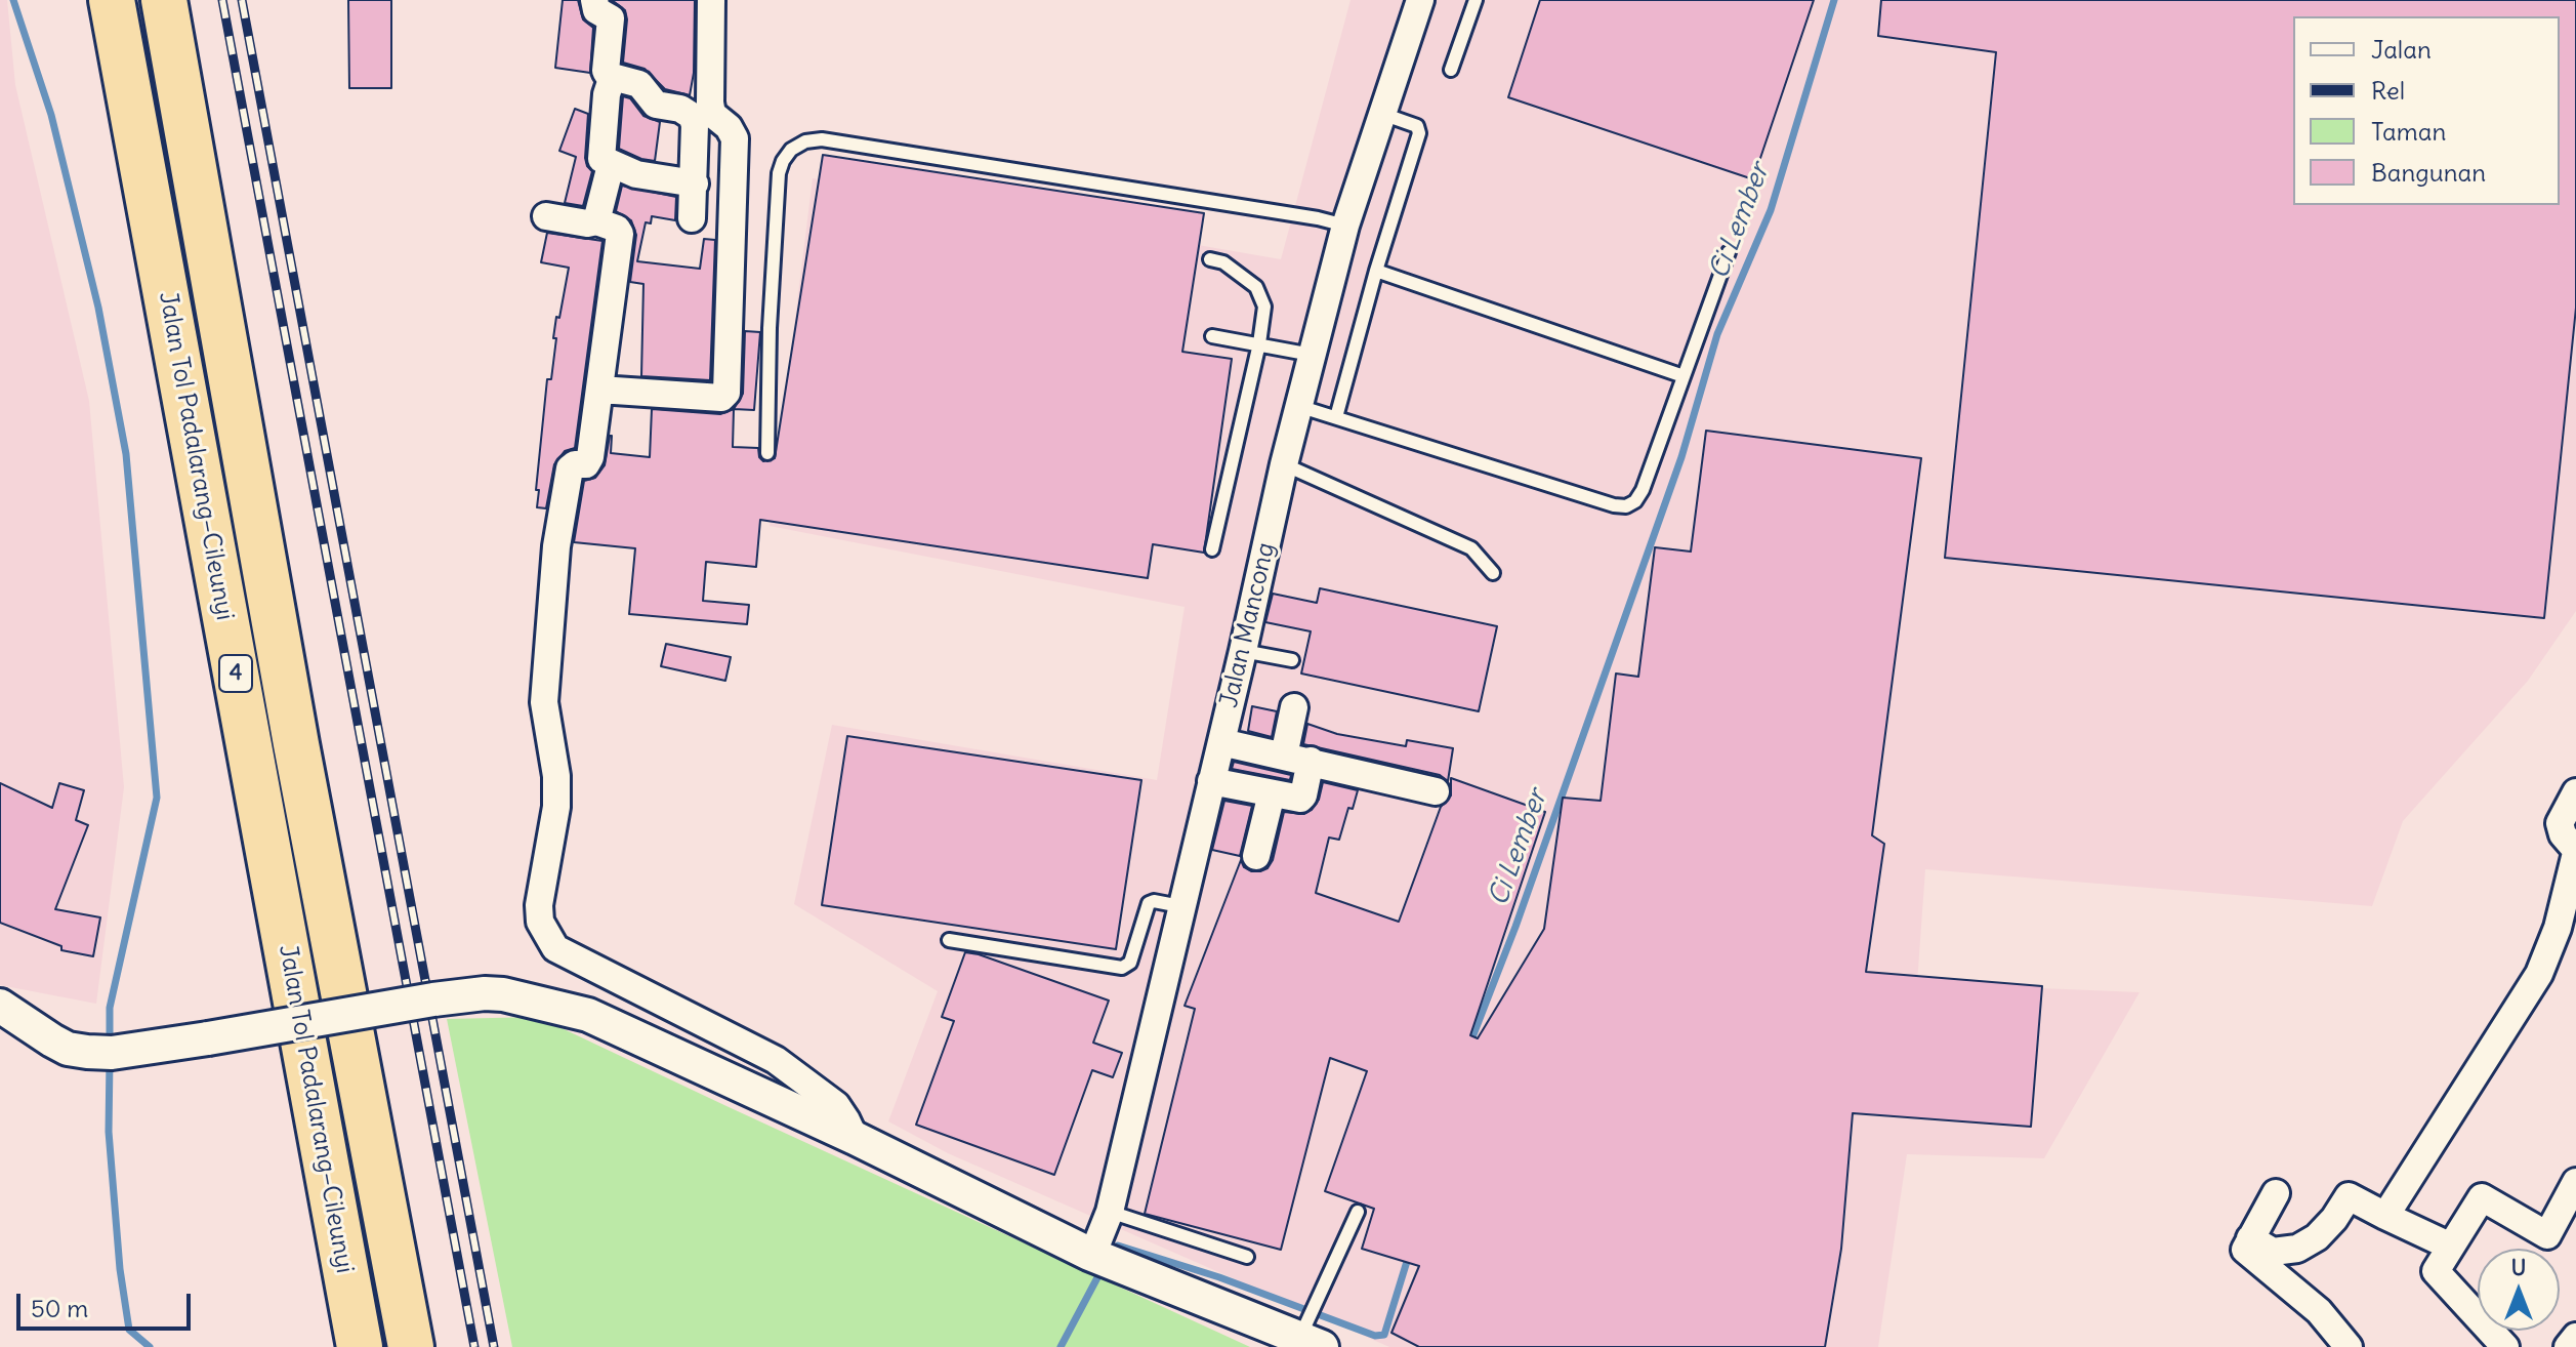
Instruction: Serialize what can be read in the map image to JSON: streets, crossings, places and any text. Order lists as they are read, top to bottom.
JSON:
{
  "streets": {
    "highway": ["Jalan Tol Padalarang–Cileunyi", "4"],
    "street": ["Jalan Mancong"]
  },
  "water": ["Ci Lember"],
  "legend": [
    "Jalan",
    "Rel",
    "Taman",
    "Bangunan"
  ],
  "scale_bar": "50 m",
  "north": "top"
}
